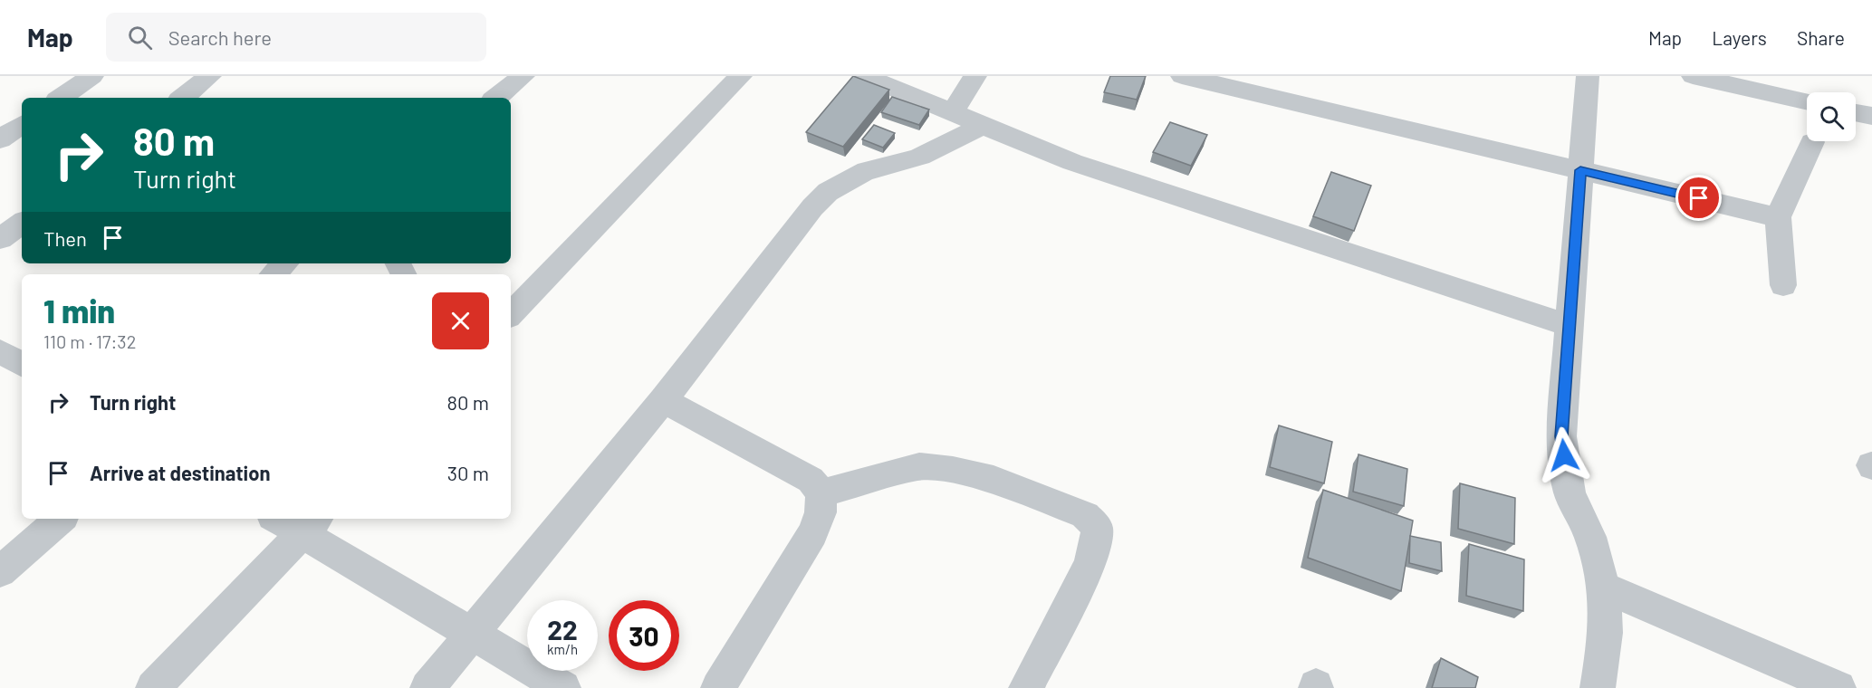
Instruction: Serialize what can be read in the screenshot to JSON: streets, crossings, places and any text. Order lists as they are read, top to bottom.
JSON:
{
  "page": {
    "header": "Map",
    "search": "Search here",
    "nav": ["Map", "Layers", "Share"],
    "turn": ["80 m", "Turn right"],
    "then": "Then",
    "heading": ["1 min", "110 m · 17:32"],
    "list": [
      {
        "name": "Turn right",
        "value": "80 m"
      },
      {
        "name": "Arrive at destination",
        "value": "30 m"
      }
    ],
    "speed": "22 km/h",
    "limit": "30"
  }
}
